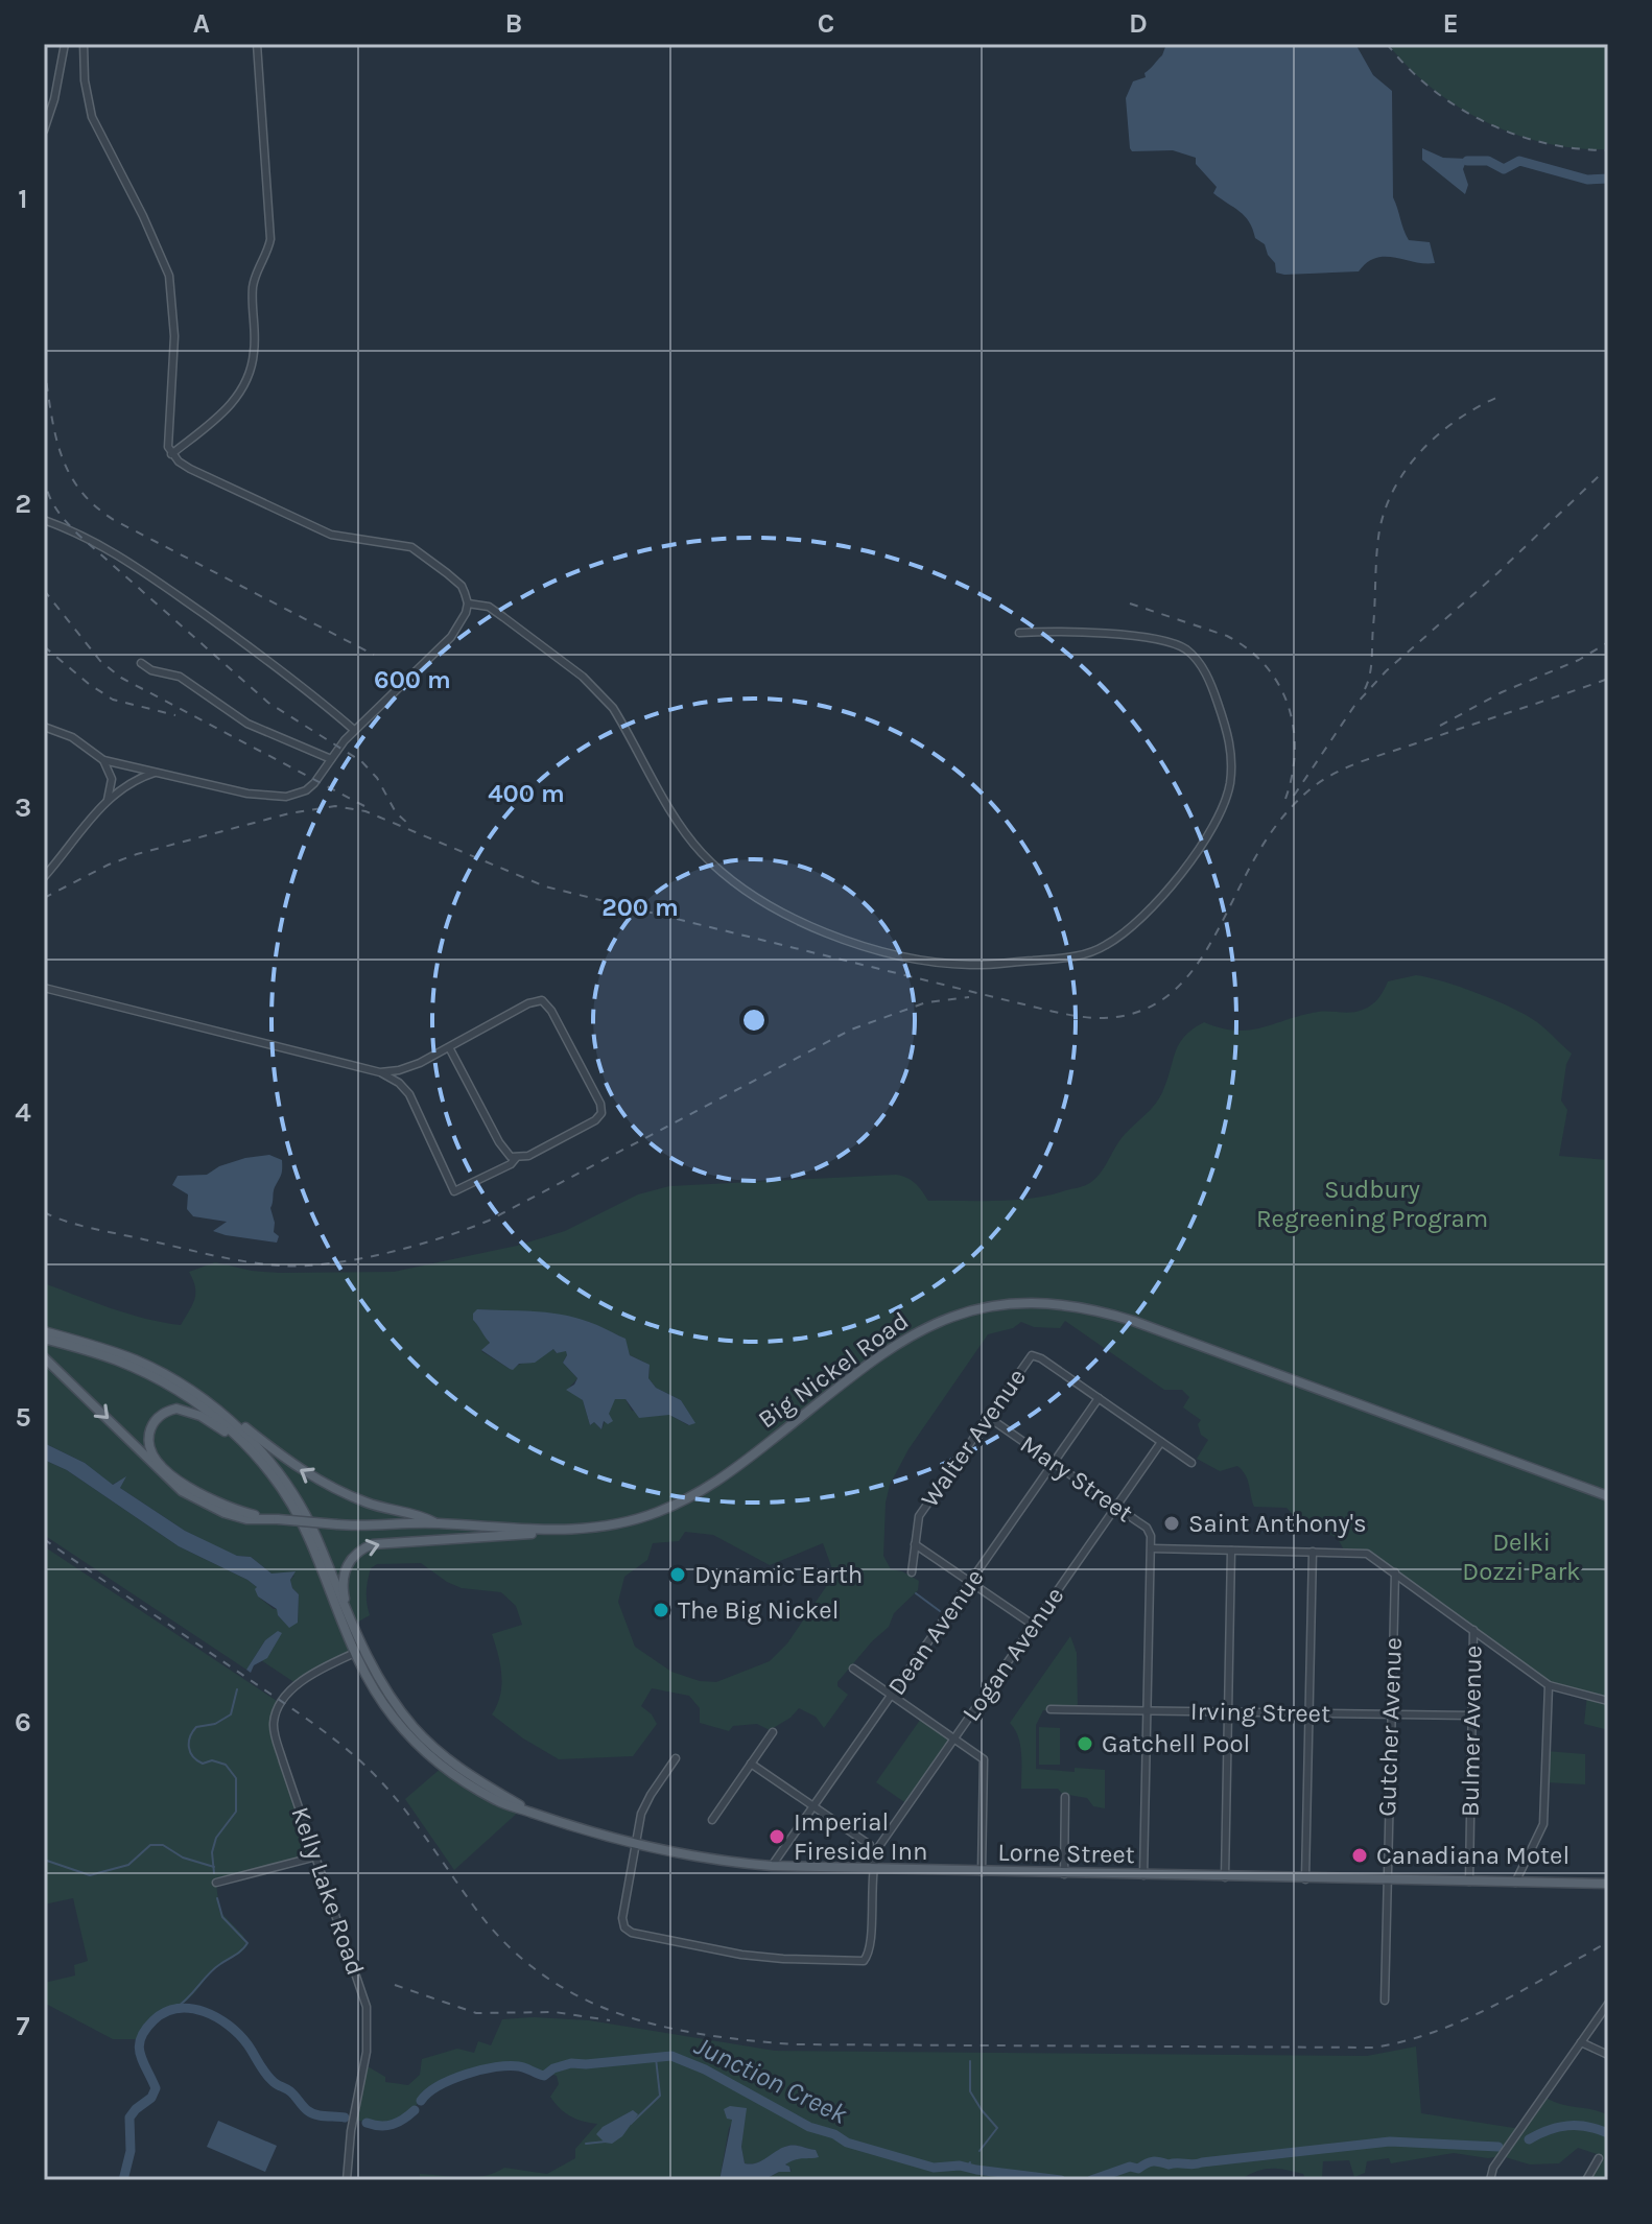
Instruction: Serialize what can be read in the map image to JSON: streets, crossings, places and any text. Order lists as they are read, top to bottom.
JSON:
{
  "streets": {
    "main road": ["Big Nickel Road", "Lorne Street"],
    "street": [
      "Walter Avenue",
      "Mary Street",
      "Dean Avenue",
      "Logan Avenue",
      "Irving Street",
      "Gutcher Avenue",
      "Bulmer Avenue",
      "Kelly Lake Road"
    ]
  },
  "crossings": [
    ["Walter Avenue", "Mary Street"],
    ["Walter Avenue", "Dean Avenue"],
    ["Mary Street", "Dean Avenue"],
    ["Mary Street", "Logan Avenue"],
    ["Mary Street", "Gutcher Avenue"],
    ["Mary Street", "Bulmer Avenue"],
    ["Dean Avenue", "Lorne Street"],
    ["Logan Avenue", "Lorne Street"],
    ["Irving Street", "Gutcher Avenue"],
    ["Irving Street", "Bulmer Avenue"],
    ["Gutcher Avenue", "Lorne Street"],
    ["Bulmer Avenue", "Lorne Street"],
    ["Lorne Street", "Kelly Lake Road"]
  ],
  "water": ["Junction Creek"],
  "parks": ["Sudbury Regreening Program", "Delki Dozzi Park"],
  "places": [
    "Saint Anthony's",
    "Dynamic Earth",
    "The Big Nickel",
    "Gatchell Pool",
    "Imperial Fireside Inn",
    "Canadiana Motel"
  ],
  "grid": {
    "columns": [
      "A",
      "B",
      "C",
      "D",
      "E"
    ],
    "rows": [
      "1",
      "2",
      "3",
      "4",
      "5",
      "6",
      "7"
    ]
  },
  "rings": ["600 m", "400 m", "200 m"]
}
